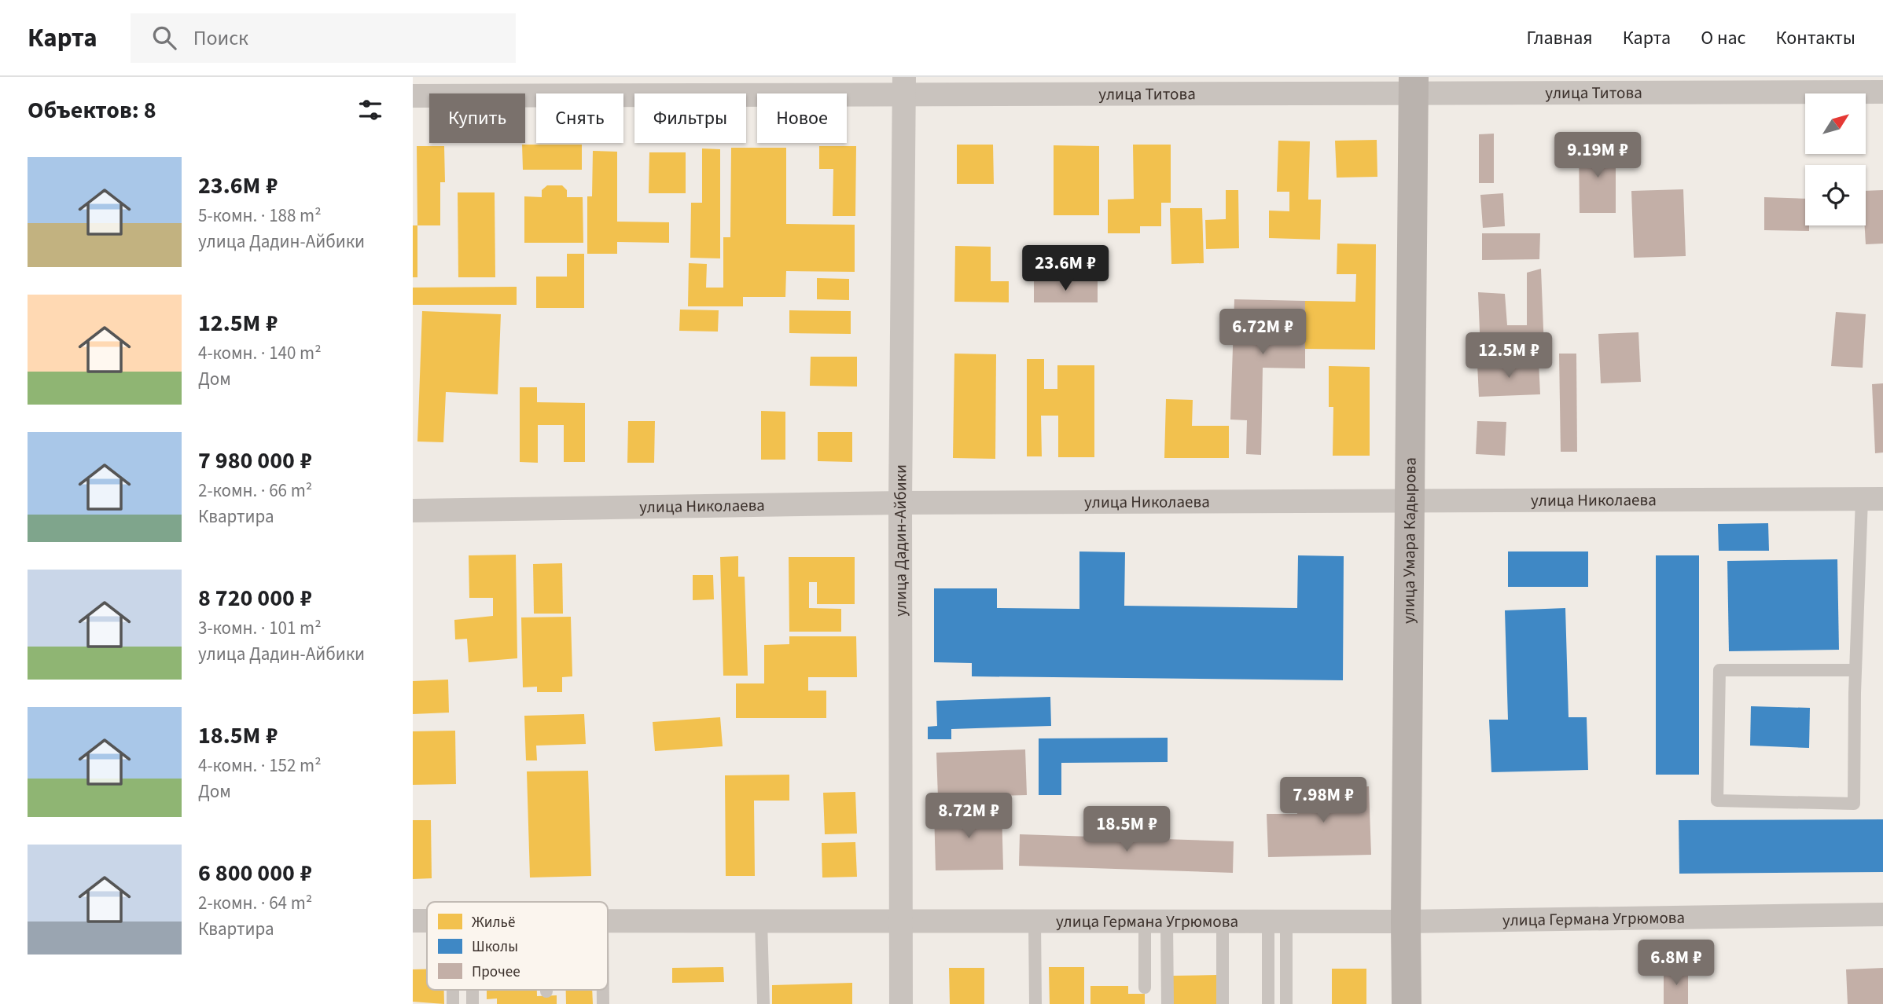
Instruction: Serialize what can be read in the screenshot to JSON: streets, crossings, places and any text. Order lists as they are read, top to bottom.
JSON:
{
  "streets": {
    "street": [
      "улица Титова",
      "улица Николаева",
      "улица Дадин-Айбики",
      "улица Умара Кадырова",
      "улица Германа Угрюмова"
    ]
  },
  "crossings": [
    ["улица Титова", "улица Дадин-Айбики"],
    ["улица Титова", "улица Умара Кадырова"],
    ["улица Николаева", "улица Дадин-Айбики"],
    ["улица Николаева", "улица Умара Кадырова"],
    ["улица Дадин-Айбики", "улица Германа Угрюмова"],
    ["улица Умара Кадырова", "улица Германа Угрюмова"]
  ],
  "legend": ["Жильё", "Школы", "Прочее"],
  "north": "top right",
  "page": {
    "header": "Карта",
    "search": "Поиск",
    "nav": [
      "Главная",
      "Карта",
      "О нас",
      "Контакты"
    ],
    "heading": "Объектов: 8",
    "chip": [
      "Купить",
      "Снять",
      "Фильтры",
      "Новое"
    ],
    "price": [
      "9.19M ₽",
      "23.6M ₽",
      "6.72M ₽",
      "12.5M ₽",
      "7.98M ₽",
      "8.72M ₽",
      "18.5M ₽",
      "6.8M ₽"
    ],
    "list": [
      {
        "name": "23.6M ₽",
        "note": "5-комн. · 188 m² · улица Дадин-Айбики"
      },
      {
        "name": "12.5M ₽",
        "note": "4-комн. · 140 m² · Дом"
      },
      {
        "name": "7 980 000 ₽",
        "note": "2-комн. · 66 m² · Квартира"
      },
      {
        "name": "8 720 000 ₽",
        "note": "3-комн. · 101 m² · улица Дадин-Айбики"
      },
      {
        "name": "18.5M ₽",
        "note": "4-комн. · 152 m² · Дом"
      },
      {
        "name": "6 800 000 ₽",
        "note": "2-комн. · 64 m² · Квартира"
      }
    ]
  }
}
